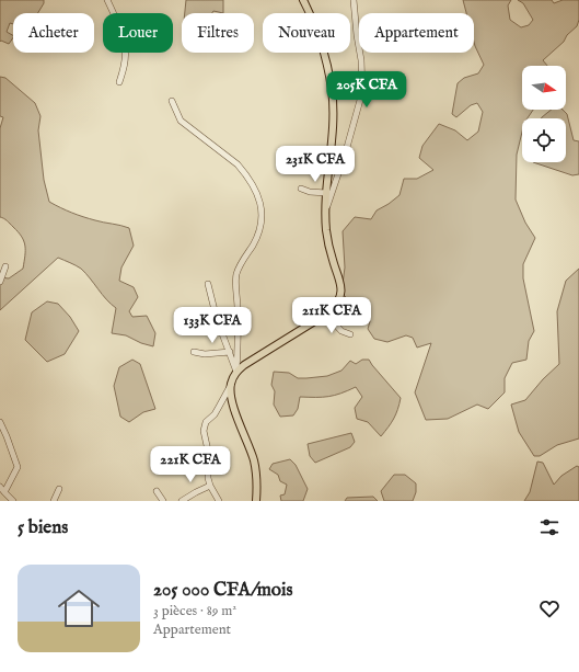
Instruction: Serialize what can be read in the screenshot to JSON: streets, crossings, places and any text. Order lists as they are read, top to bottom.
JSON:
{
  "north": "right",
  "page": {
    "chip": [
      "Acheter",
      "Louer",
      "Filtres",
      "Nouveau",
      "Appartement"
    ],
    "price": [
      "205K CFA",
      "231K CFA",
      "211K CFA",
      "133K CFA",
      "221K CFA"
    ],
    "heading": "5 biens",
    "list": [
      {
        "name": "205 000 CFA/mois",
        "note": "3 pièces · 89 m² · Appartement"
      }
    ]
  }
}
